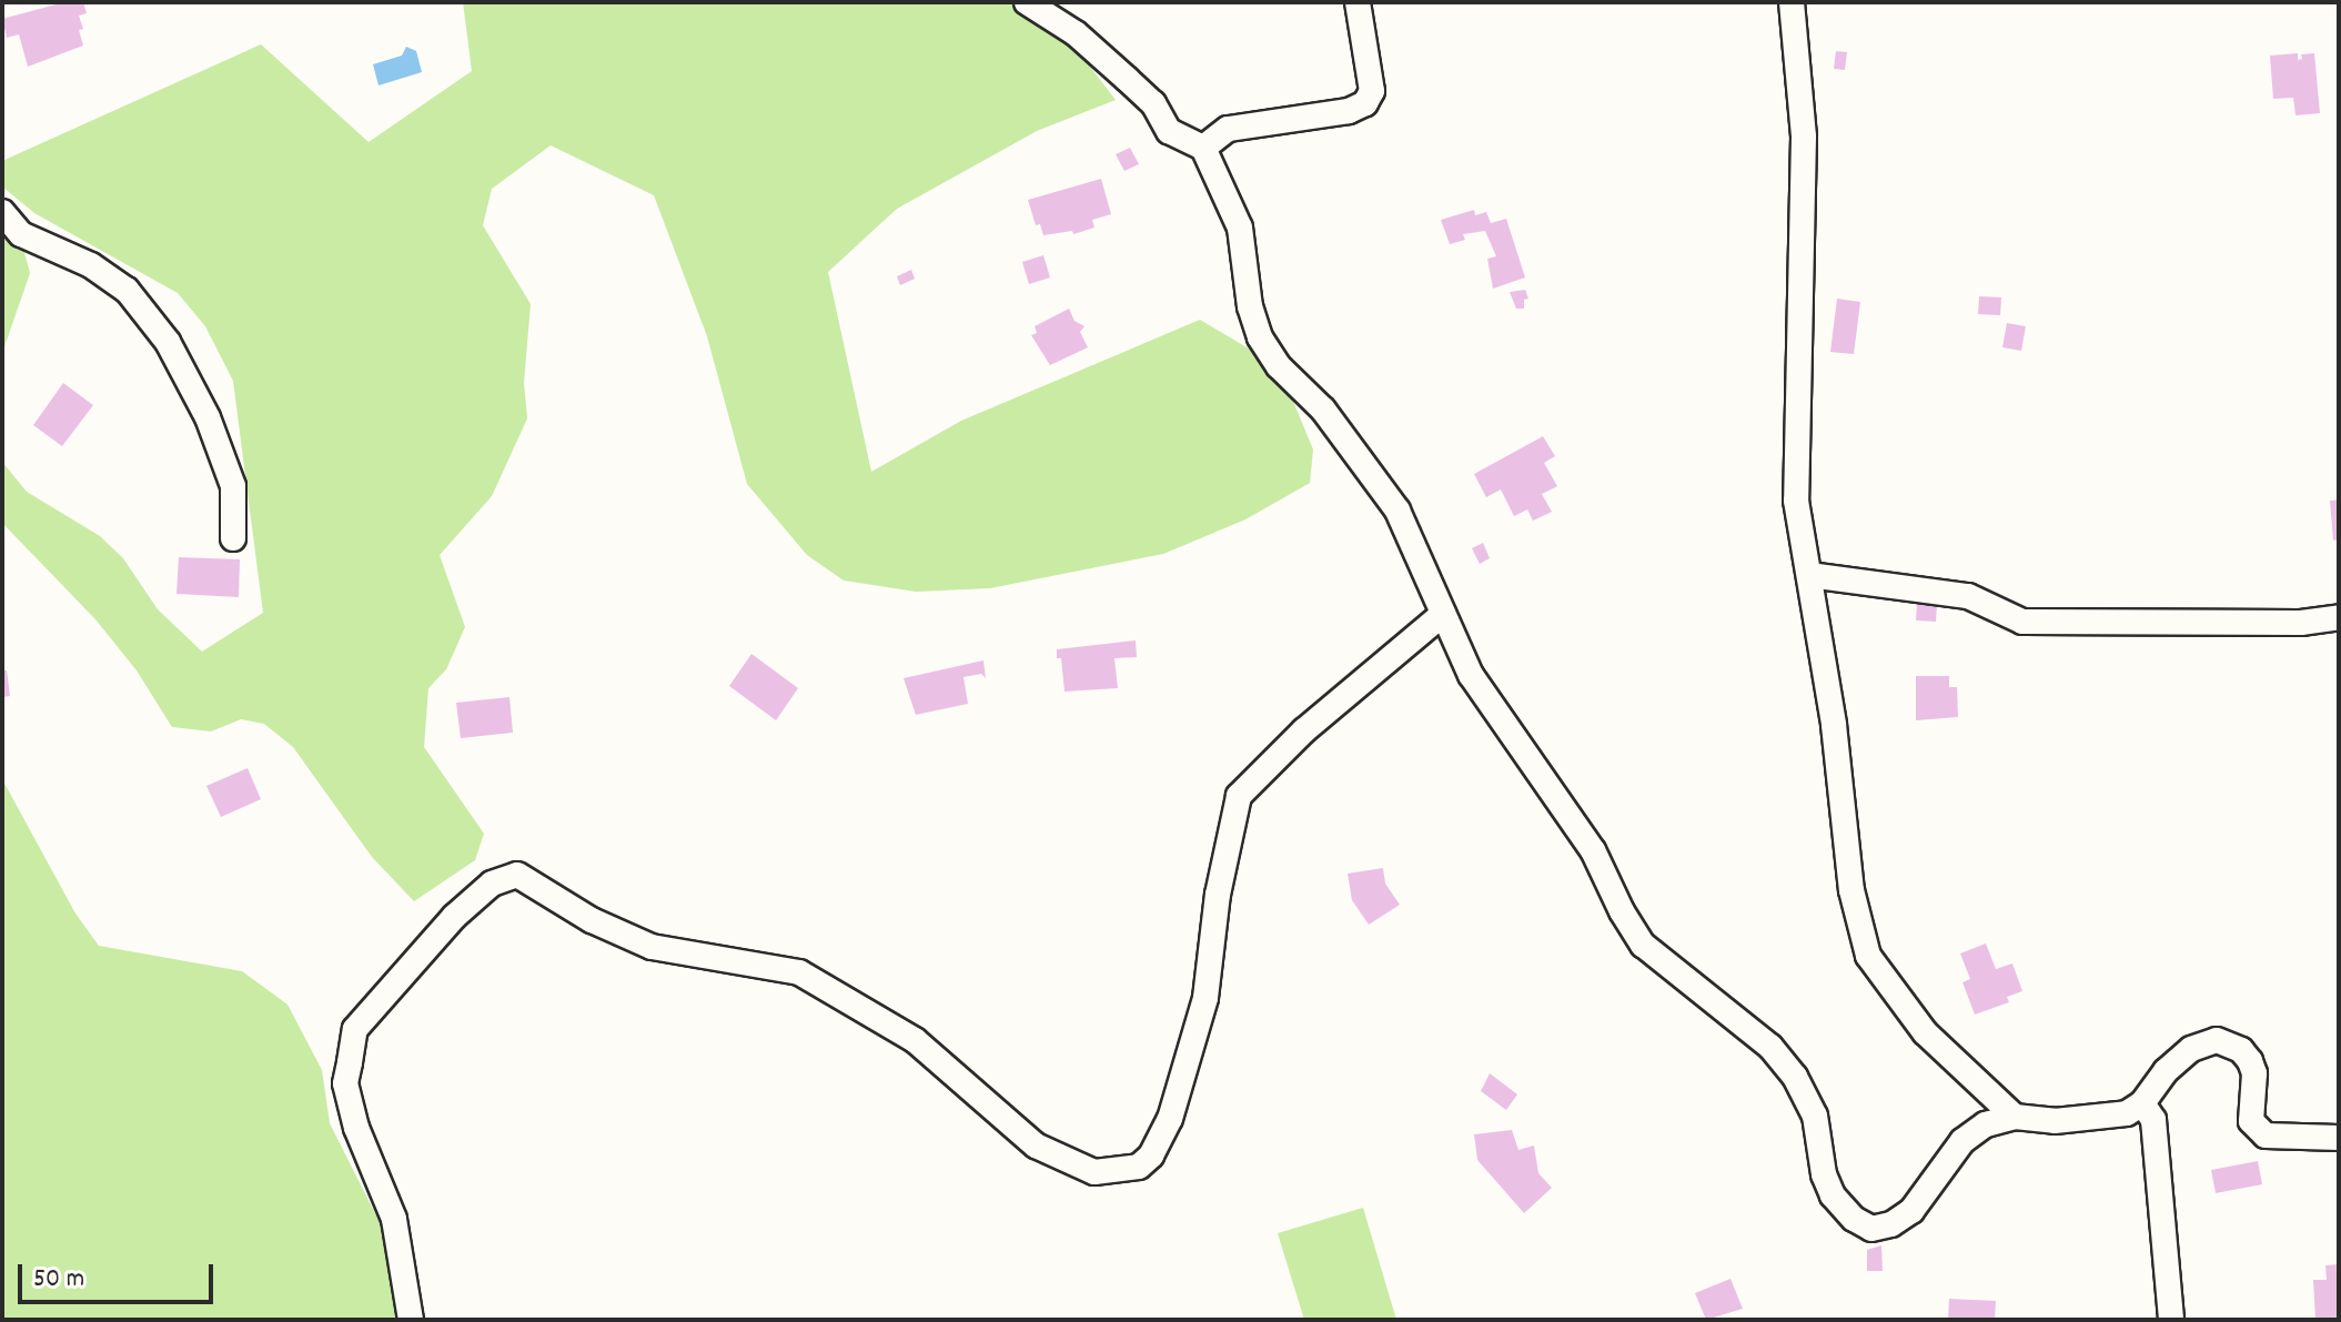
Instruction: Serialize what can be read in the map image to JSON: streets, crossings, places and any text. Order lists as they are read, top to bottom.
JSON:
{
  "scale_bar": "50 m"
}
